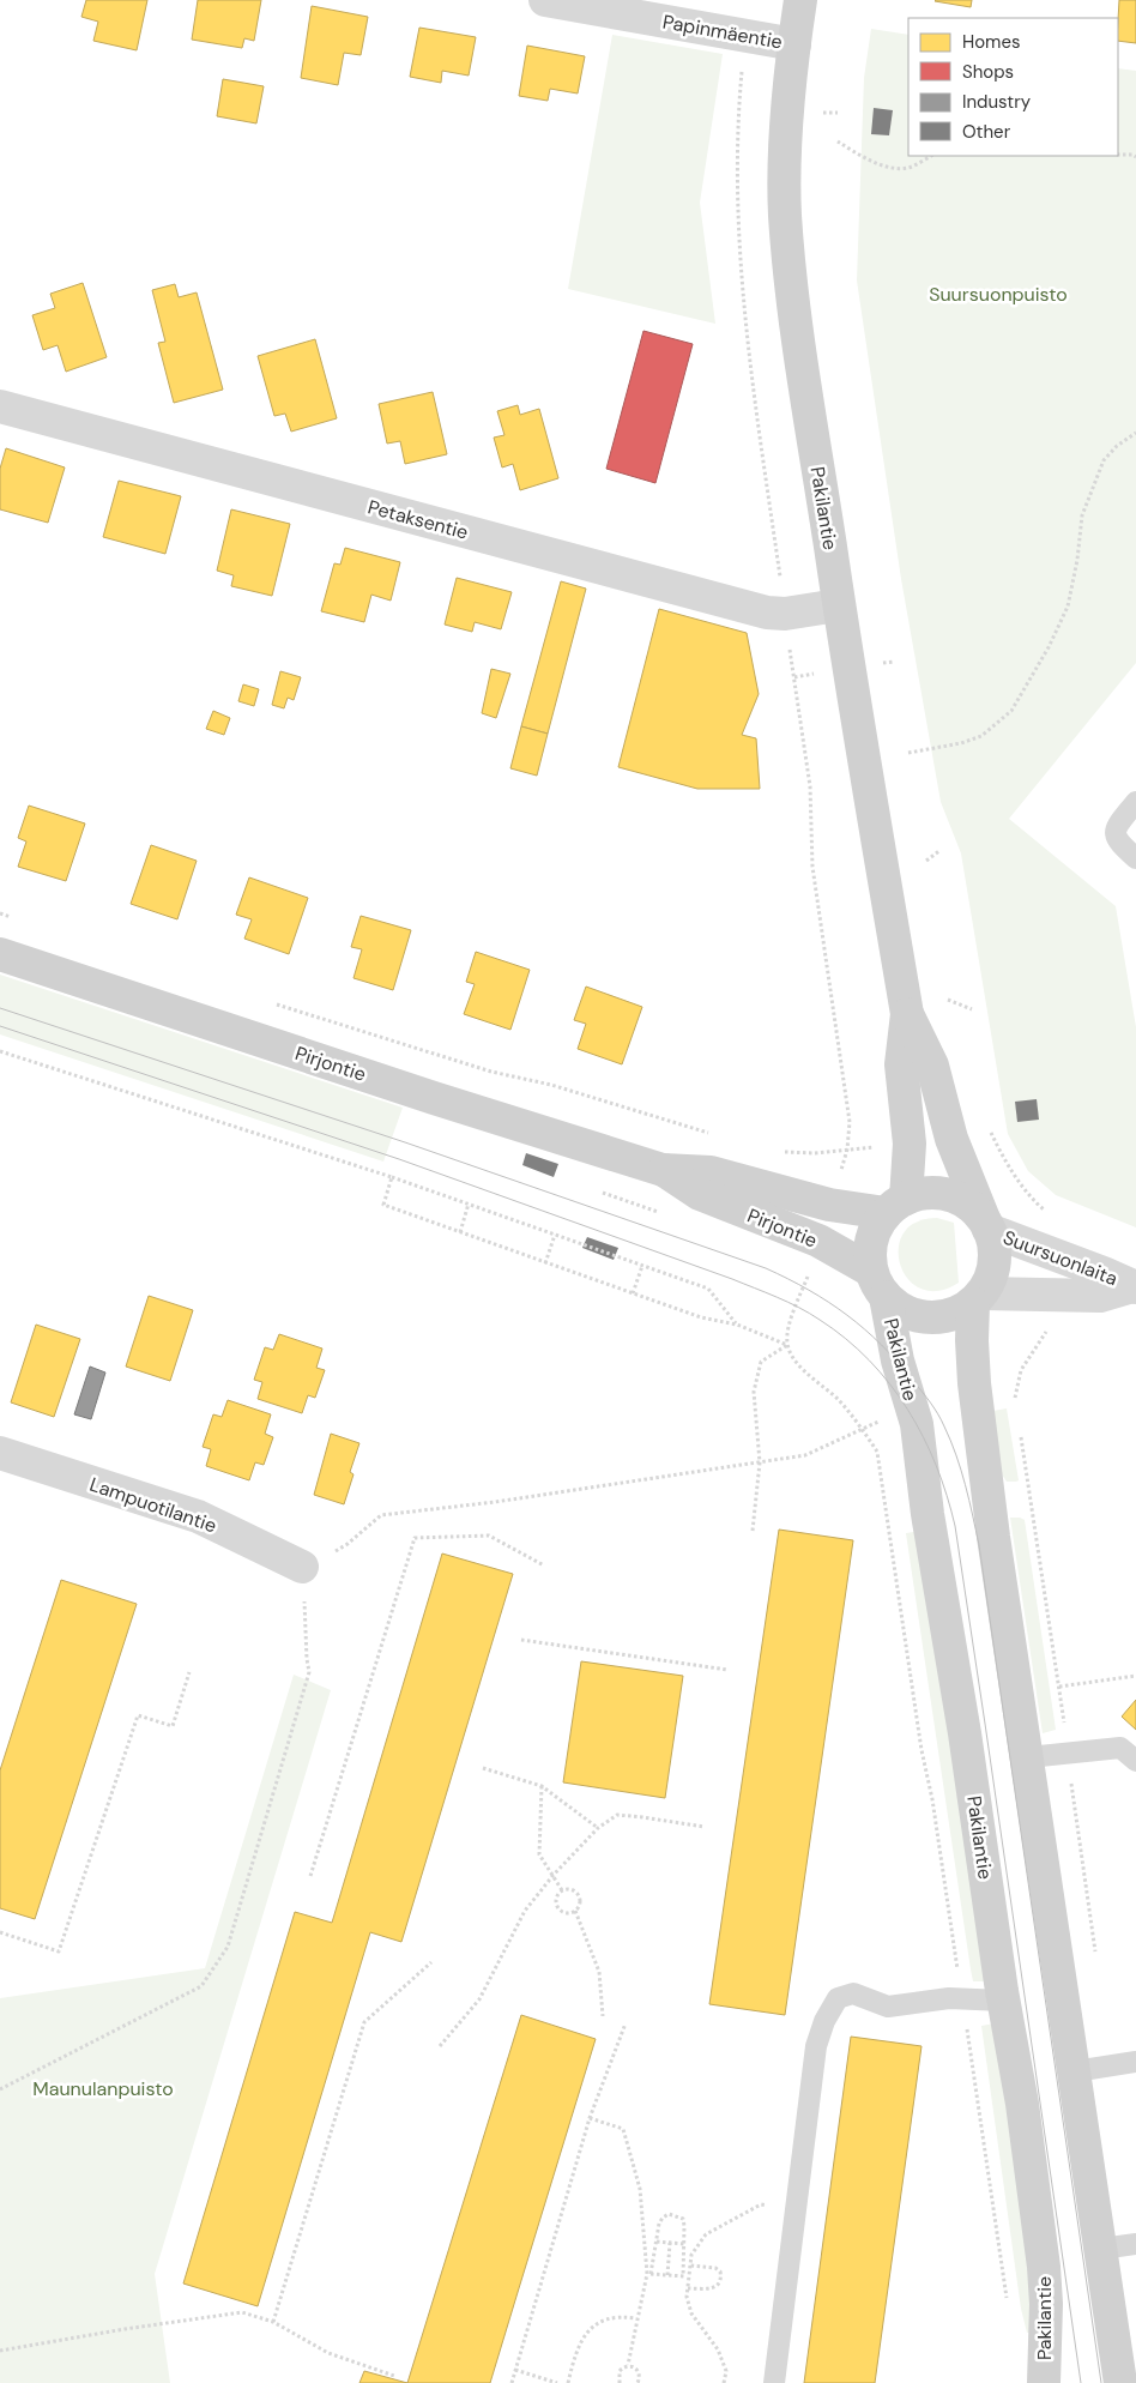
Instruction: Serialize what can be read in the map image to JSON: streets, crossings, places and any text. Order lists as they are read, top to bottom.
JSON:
{
  "streets": {
    "main road": ["Pakilantie", "Pirjontie"],
    "street": [
      "Papinmäentie",
      "Petaksentie",
      "Suursuonlaita",
      "Lampuotilantie"
    ]
  },
  "crossings": [
    ["Papinmäentie", "Pakilantie"],
    ["Pakilantie", "Petaksentie"],
    ["Pakilantie", "Pirjontie"],
    ["Pakilantie", "Suursuonlaita"],
    ["Pirjontie", "Suursuonlaita"]
  ],
  "parks": ["Suursuonpuisto", "Maunulanpuisto"],
  "legend": [
    "Homes",
    "Shops",
    "Industry",
    "Other"
  ]
}
